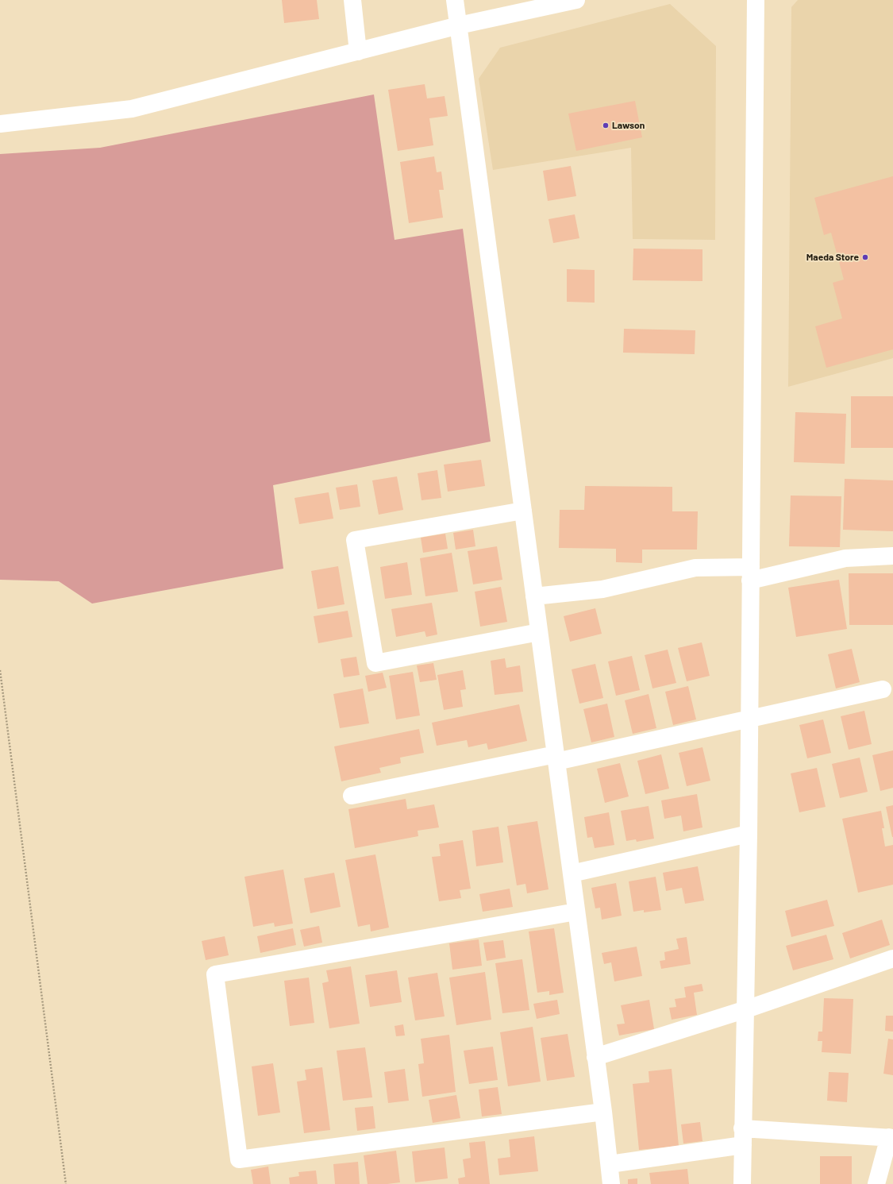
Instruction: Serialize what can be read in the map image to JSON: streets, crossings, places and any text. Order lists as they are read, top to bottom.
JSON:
{
  "places": ["Lawson", "Maeda Store"]
}
